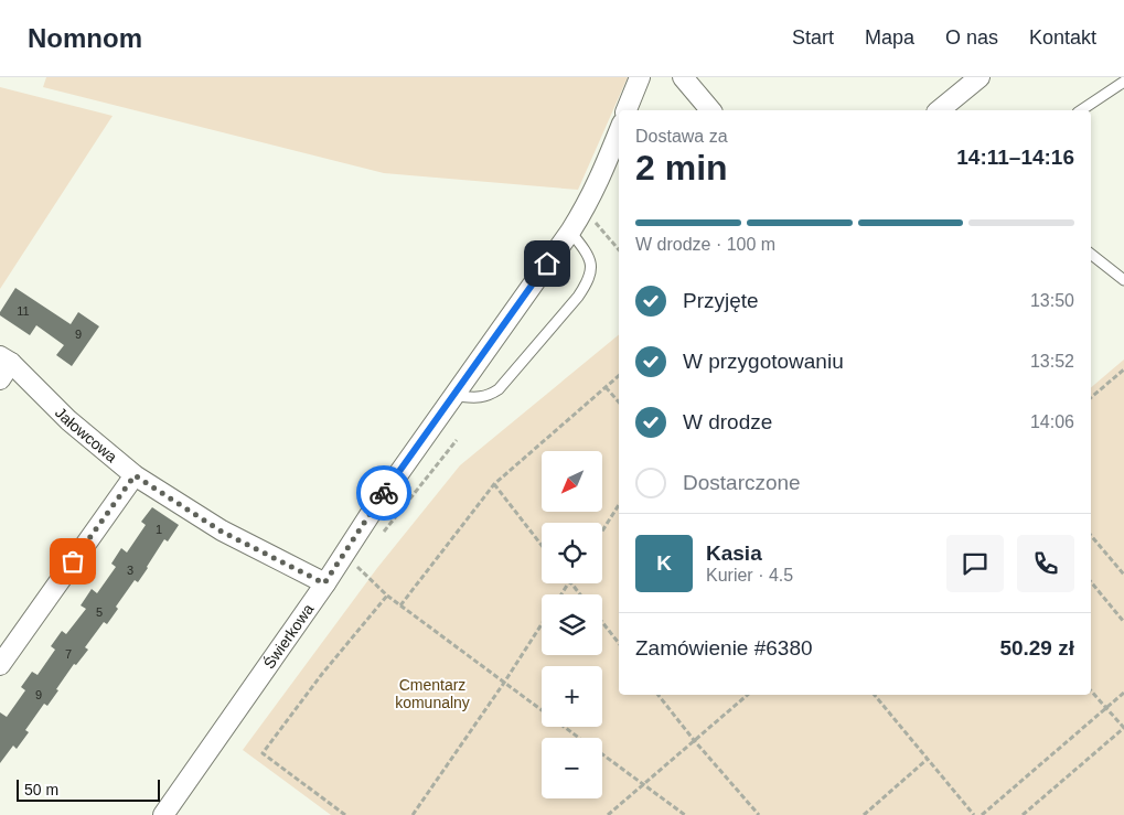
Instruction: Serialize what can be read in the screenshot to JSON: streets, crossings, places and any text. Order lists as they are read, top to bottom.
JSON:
{
  "streets": {
    "street": ["Jałowcowa", "Świerkowa"]
  },
  "crossings": [
    ["Jałowcowa", "Świerkowa"]
  ],
  "parks": ["Cmentarz komunalny"],
  "house_numbers": [
    "11",
    "9",
    "1",
    "3",
    "5",
    "7",
    "9"
  ],
  "scale_bar": "50 m",
  "north": "bottom left",
  "page": {
    "header": "Nomnom",
    "nav": [
      "Start",
      "Mapa",
      "O nas",
      "Kontakt"
    ],
    "heading": ["2 min", "Dostawa za", "14:11–14:16"],
    "panel": [
      "Kasia",
      "Kurier · 4.5",
      "Zamówienie #6380",
      "50.29 zł"
    ],
    "bar": "W drodze · 100 m",
    "list": [
      ["Przyjęte", "13:50"],
      ["W przygotowaniu", "13:52"],
      ["W drodze", "14:06"],
      "Dostarczone"
    ],
    "map_buttons": ["+", "−"],
    "round": "K",
    "scale": "50 m"
  }
}
